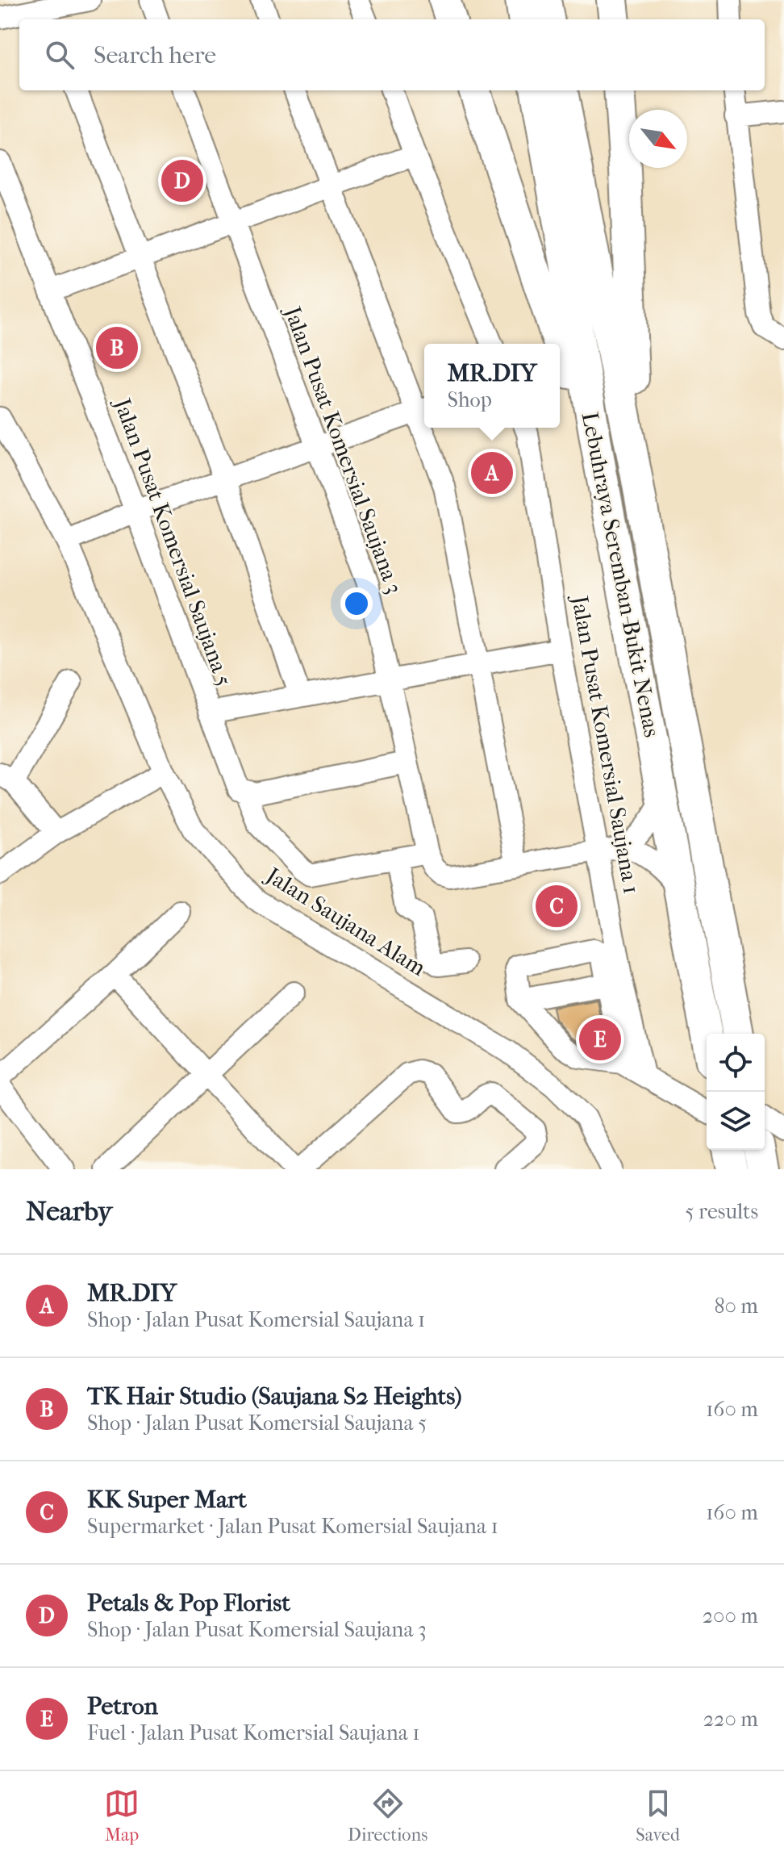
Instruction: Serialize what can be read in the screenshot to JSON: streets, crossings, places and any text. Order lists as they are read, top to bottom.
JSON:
{
  "streets": {
    "highway": ["Lebuhraya Seremban-Bukit Nenas"],
    "street": [
      "Jalan Pusat Komersial Saujana 3",
      "Jalan Pusat Komersial Saujana 5",
      "Jalan Pusat Komersial Saujana 1",
      "Jalan Saujana Alam"
    ]
  },
  "north": "bottom right",
  "page": {
    "search": "Search here",
    "pins": [
      "D",
      "B",
      "A",
      "C",
      "E"
    ],
    "popup": ["MR.DIY", "Shop"],
    "heading": ["Nearby", "5 results"],
    "list": [
      {
        "mark": "A",
        "name": "MR.DIY",
        "note": "Shop · Jalan Pusat Komersial Saujana 1",
        "value": "80 m"
      },
      {
        "mark": "B",
        "name": "TK Hair Studio (Saujana S2 Heights)",
        "note": "Shop · Jalan Pusat Komersial Saujana 5",
        "value": "160 m"
      },
      {
        "mark": "C",
        "name": "KK Super Mart",
        "note": "Supermarket · Jalan Pusat Komersial Saujana 1",
        "value": "160 m"
      },
      {
        "mark": "D",
        "name": "Petals & Pop Florist",
        "note": "Shop · Jalan Pusat Komersial Saujana 3",
        "value": "200 m"
      },
      {
        "mark": "E",
        "name": "Petron",
        "note": "Fuel · Jalan Pusat Komersial Saujana 1",
        "value": "220 m"
      }
    ],
    "nav": ["Map", "Directions", "Saved"]
  }
}
